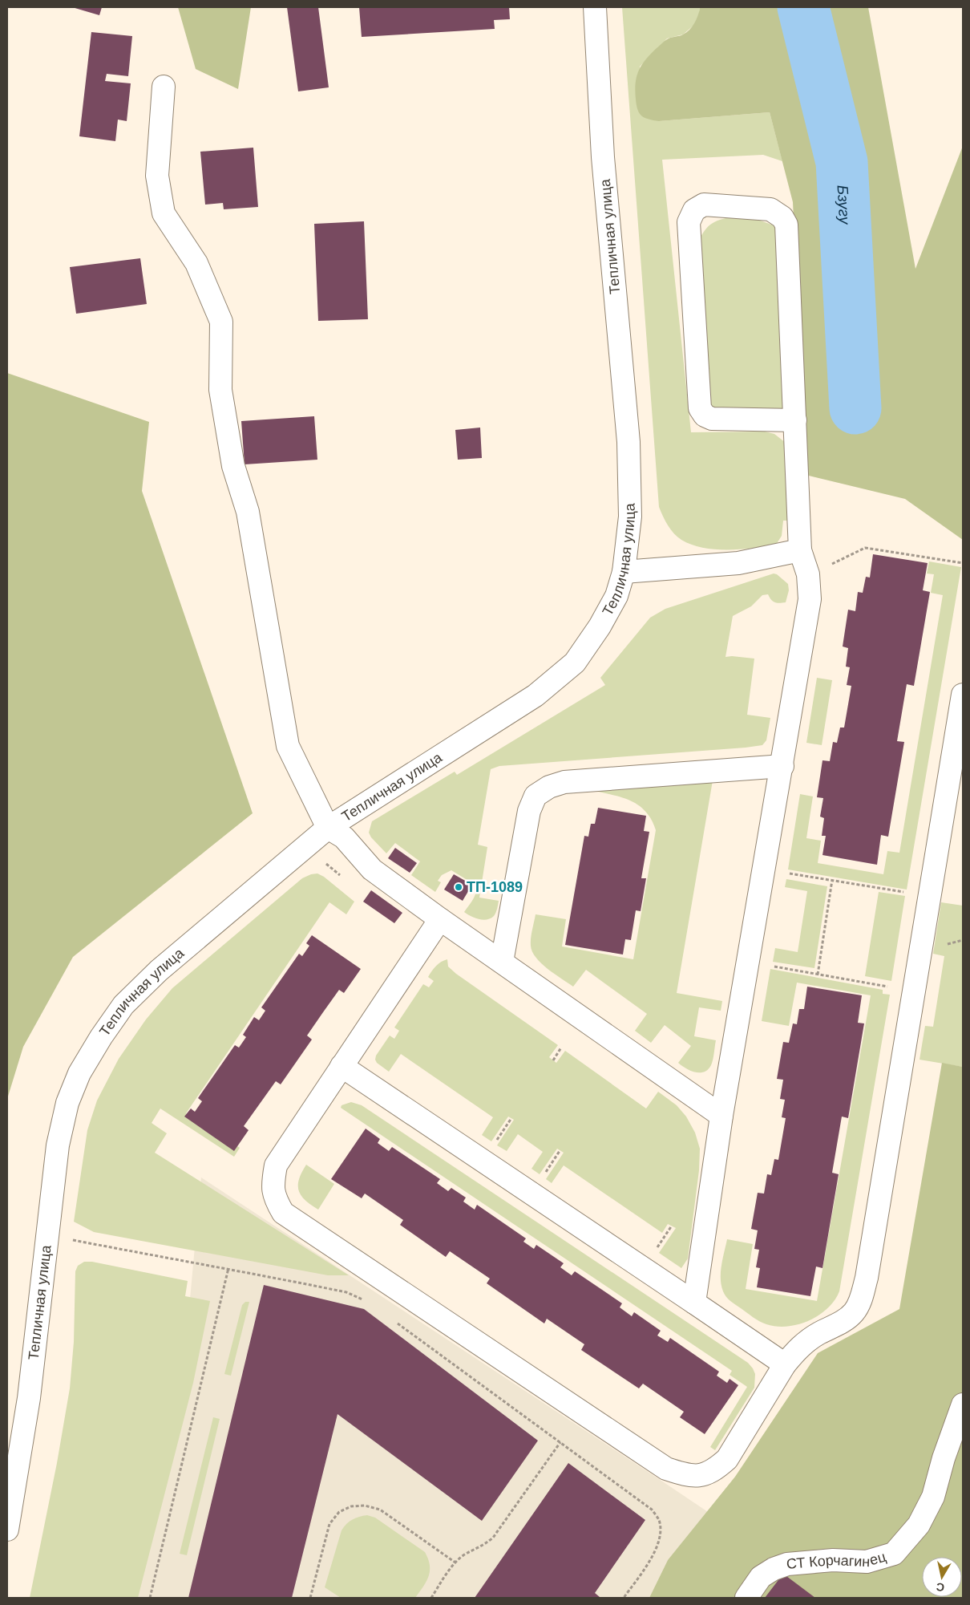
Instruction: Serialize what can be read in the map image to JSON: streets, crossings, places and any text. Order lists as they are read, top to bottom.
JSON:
{
  "streets": {
    "street": ["Тепличная улица", "СТ Корчагинец"]
  },
  "water": ["Бзугу"],
  "places": ["ТП-1089"],
  "north": "bottom"
}
